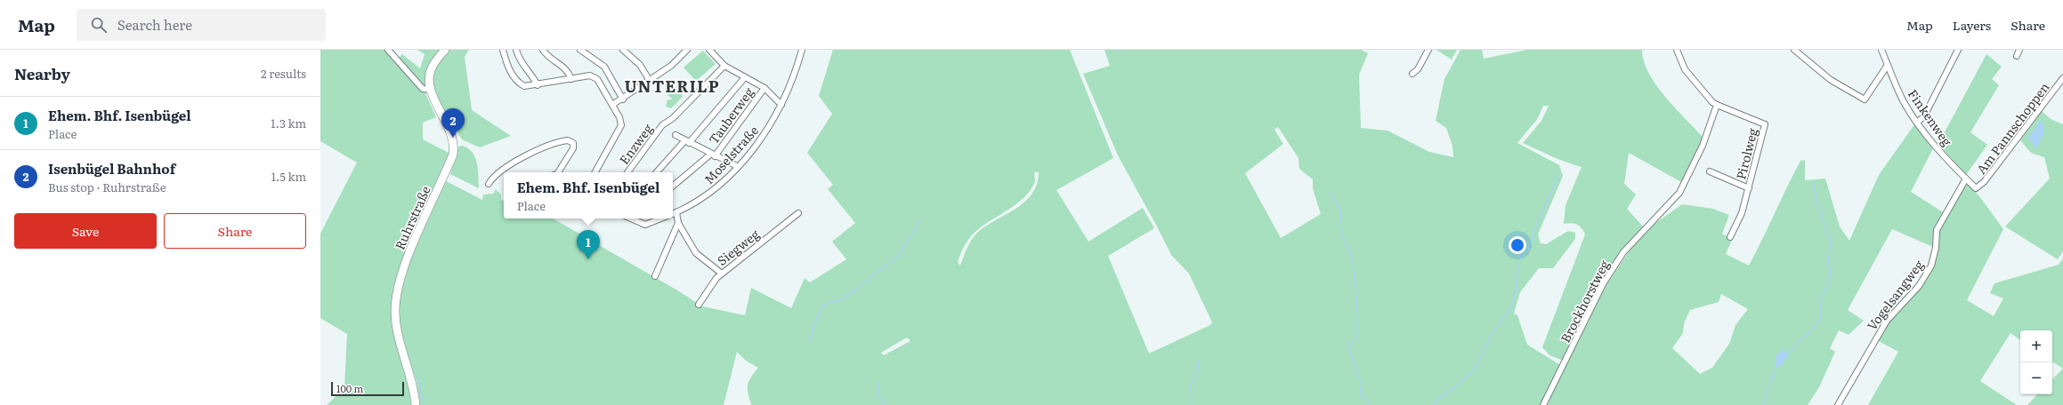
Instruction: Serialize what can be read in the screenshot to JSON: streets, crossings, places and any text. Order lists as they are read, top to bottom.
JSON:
{
  "streets": {
    "main road": ["Ruhrstraße"],
    "street": [
      "Tauberweg",
      "Finkenweg",
      "Am Pannschoppen",
      "Enzweg",
      "Pirolweg",
      "Moselstraße",
      "Siegweg",
      "Vogelsangweg",
      "Brockhorstweg"
    ]
  },
  "crossings": [
    ["Finkenweg", "Am Pannschoppen"],
    ["Finkenweg", "Vogelsangweg"],
    ["Pirolweg", "Brockhorstweg"]
  ],
  "districts": ["UNTERILP"],
  "scale_bar": "100 m",
  "page": {
    "header": "Map",
    "search": "Search here",
    "nav": ["Map", "Layers", "Share"],
    "heading": ["Nearby", "2 results"],
    "list": [
      {
        "mark": "1",
        "name": "Ehem. Bhf. Isenbügel",
        "note": "Place",
        "value": "1.3 km"
      },
      {
        "mark": "2",
        "name": "Isenbügel Bahnhof",
        "note": "Bus stop · Ruhrstraße",
        "value": "1.5 km"
      }
    ],
    "pins": ["2", "1"],
    "popup": ["Ehem. Bhf. Isenbügel", "Place"],
    "buttons": ["Save", "Share"],
    "map_buttons": ["+", "−"],
    "scale": "100 m"
  }
}
